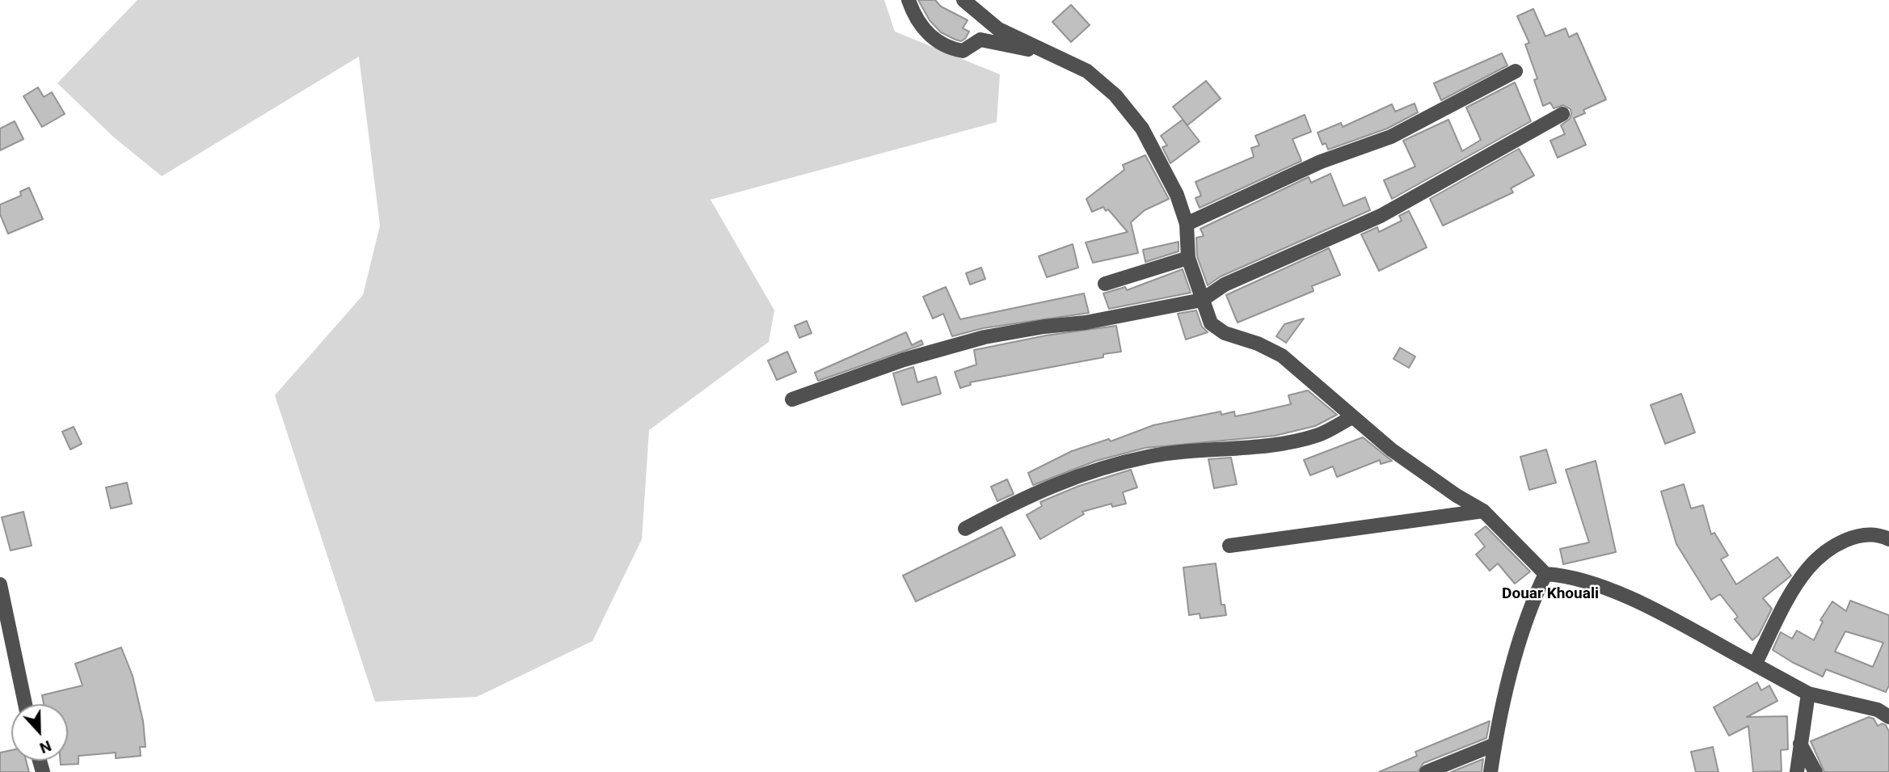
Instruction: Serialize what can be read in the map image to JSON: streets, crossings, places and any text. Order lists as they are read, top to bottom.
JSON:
{
  "districts": ["Douar Khouali"],
  "north": "bottom"
}
